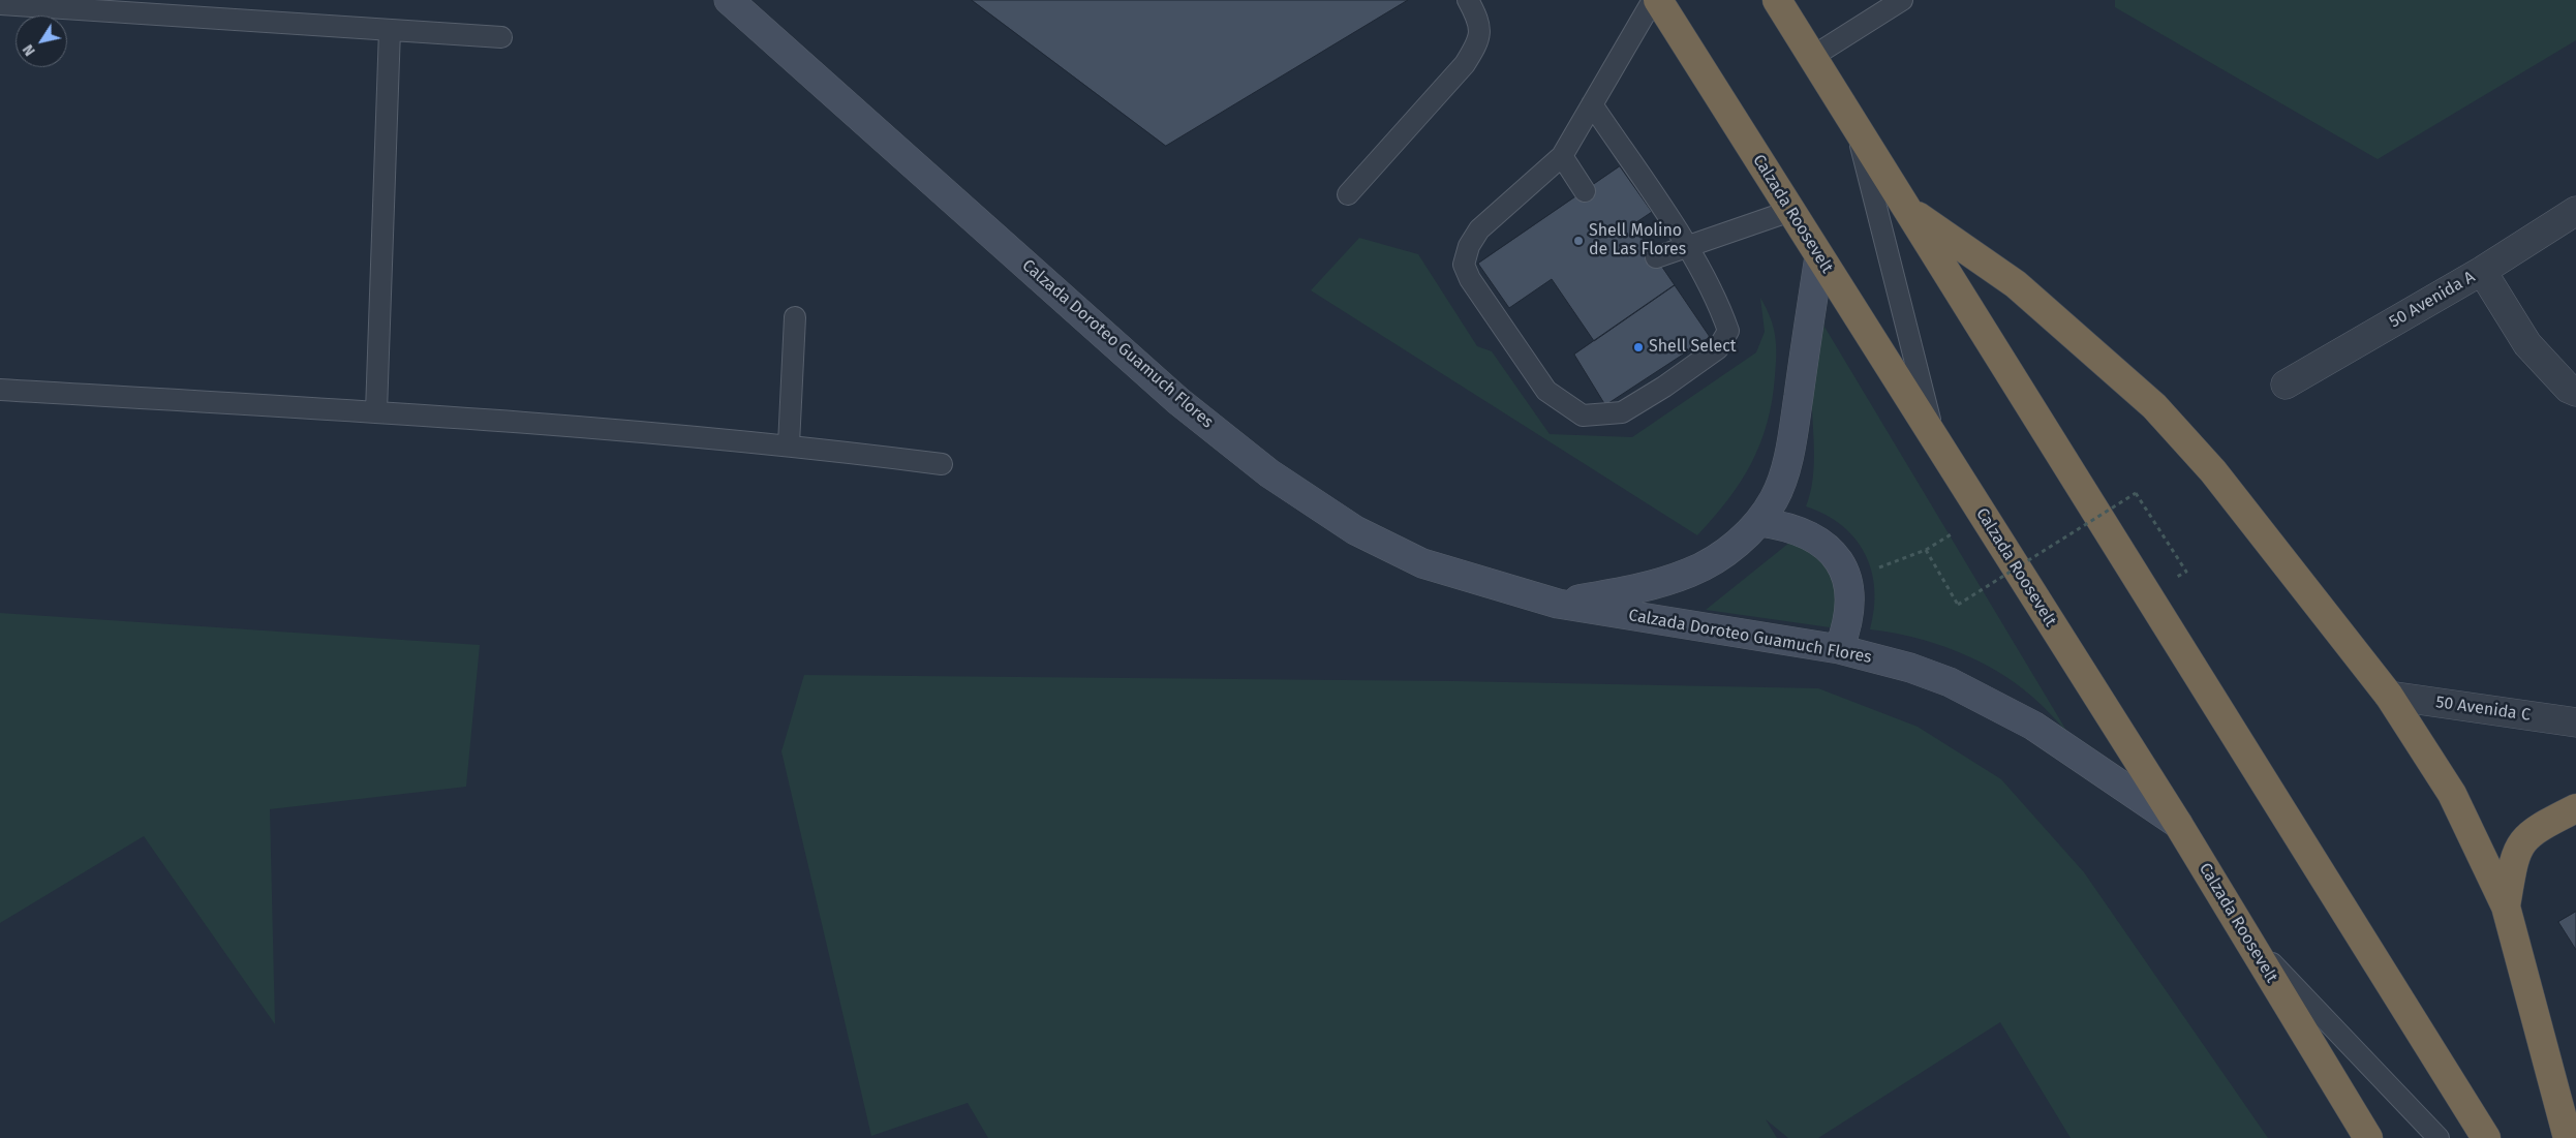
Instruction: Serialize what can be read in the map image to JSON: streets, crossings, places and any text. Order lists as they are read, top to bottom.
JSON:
{
  "streets": {
    "highway": ["Calzada Roosevelt"],
    "main road": ["Calzada Doroteo Guamuch Flores"],
    "street": ["50 Avenida A", "50 Avenida C"]
  },
  "crossings": [
    ["Calzada Roosevelt", "Calzada Doroteo Guamuch Flores"]
  ],
  "places": ["Shell Molino de Las Flores", "Shell Select"],
  "north": "bottom left"
}
